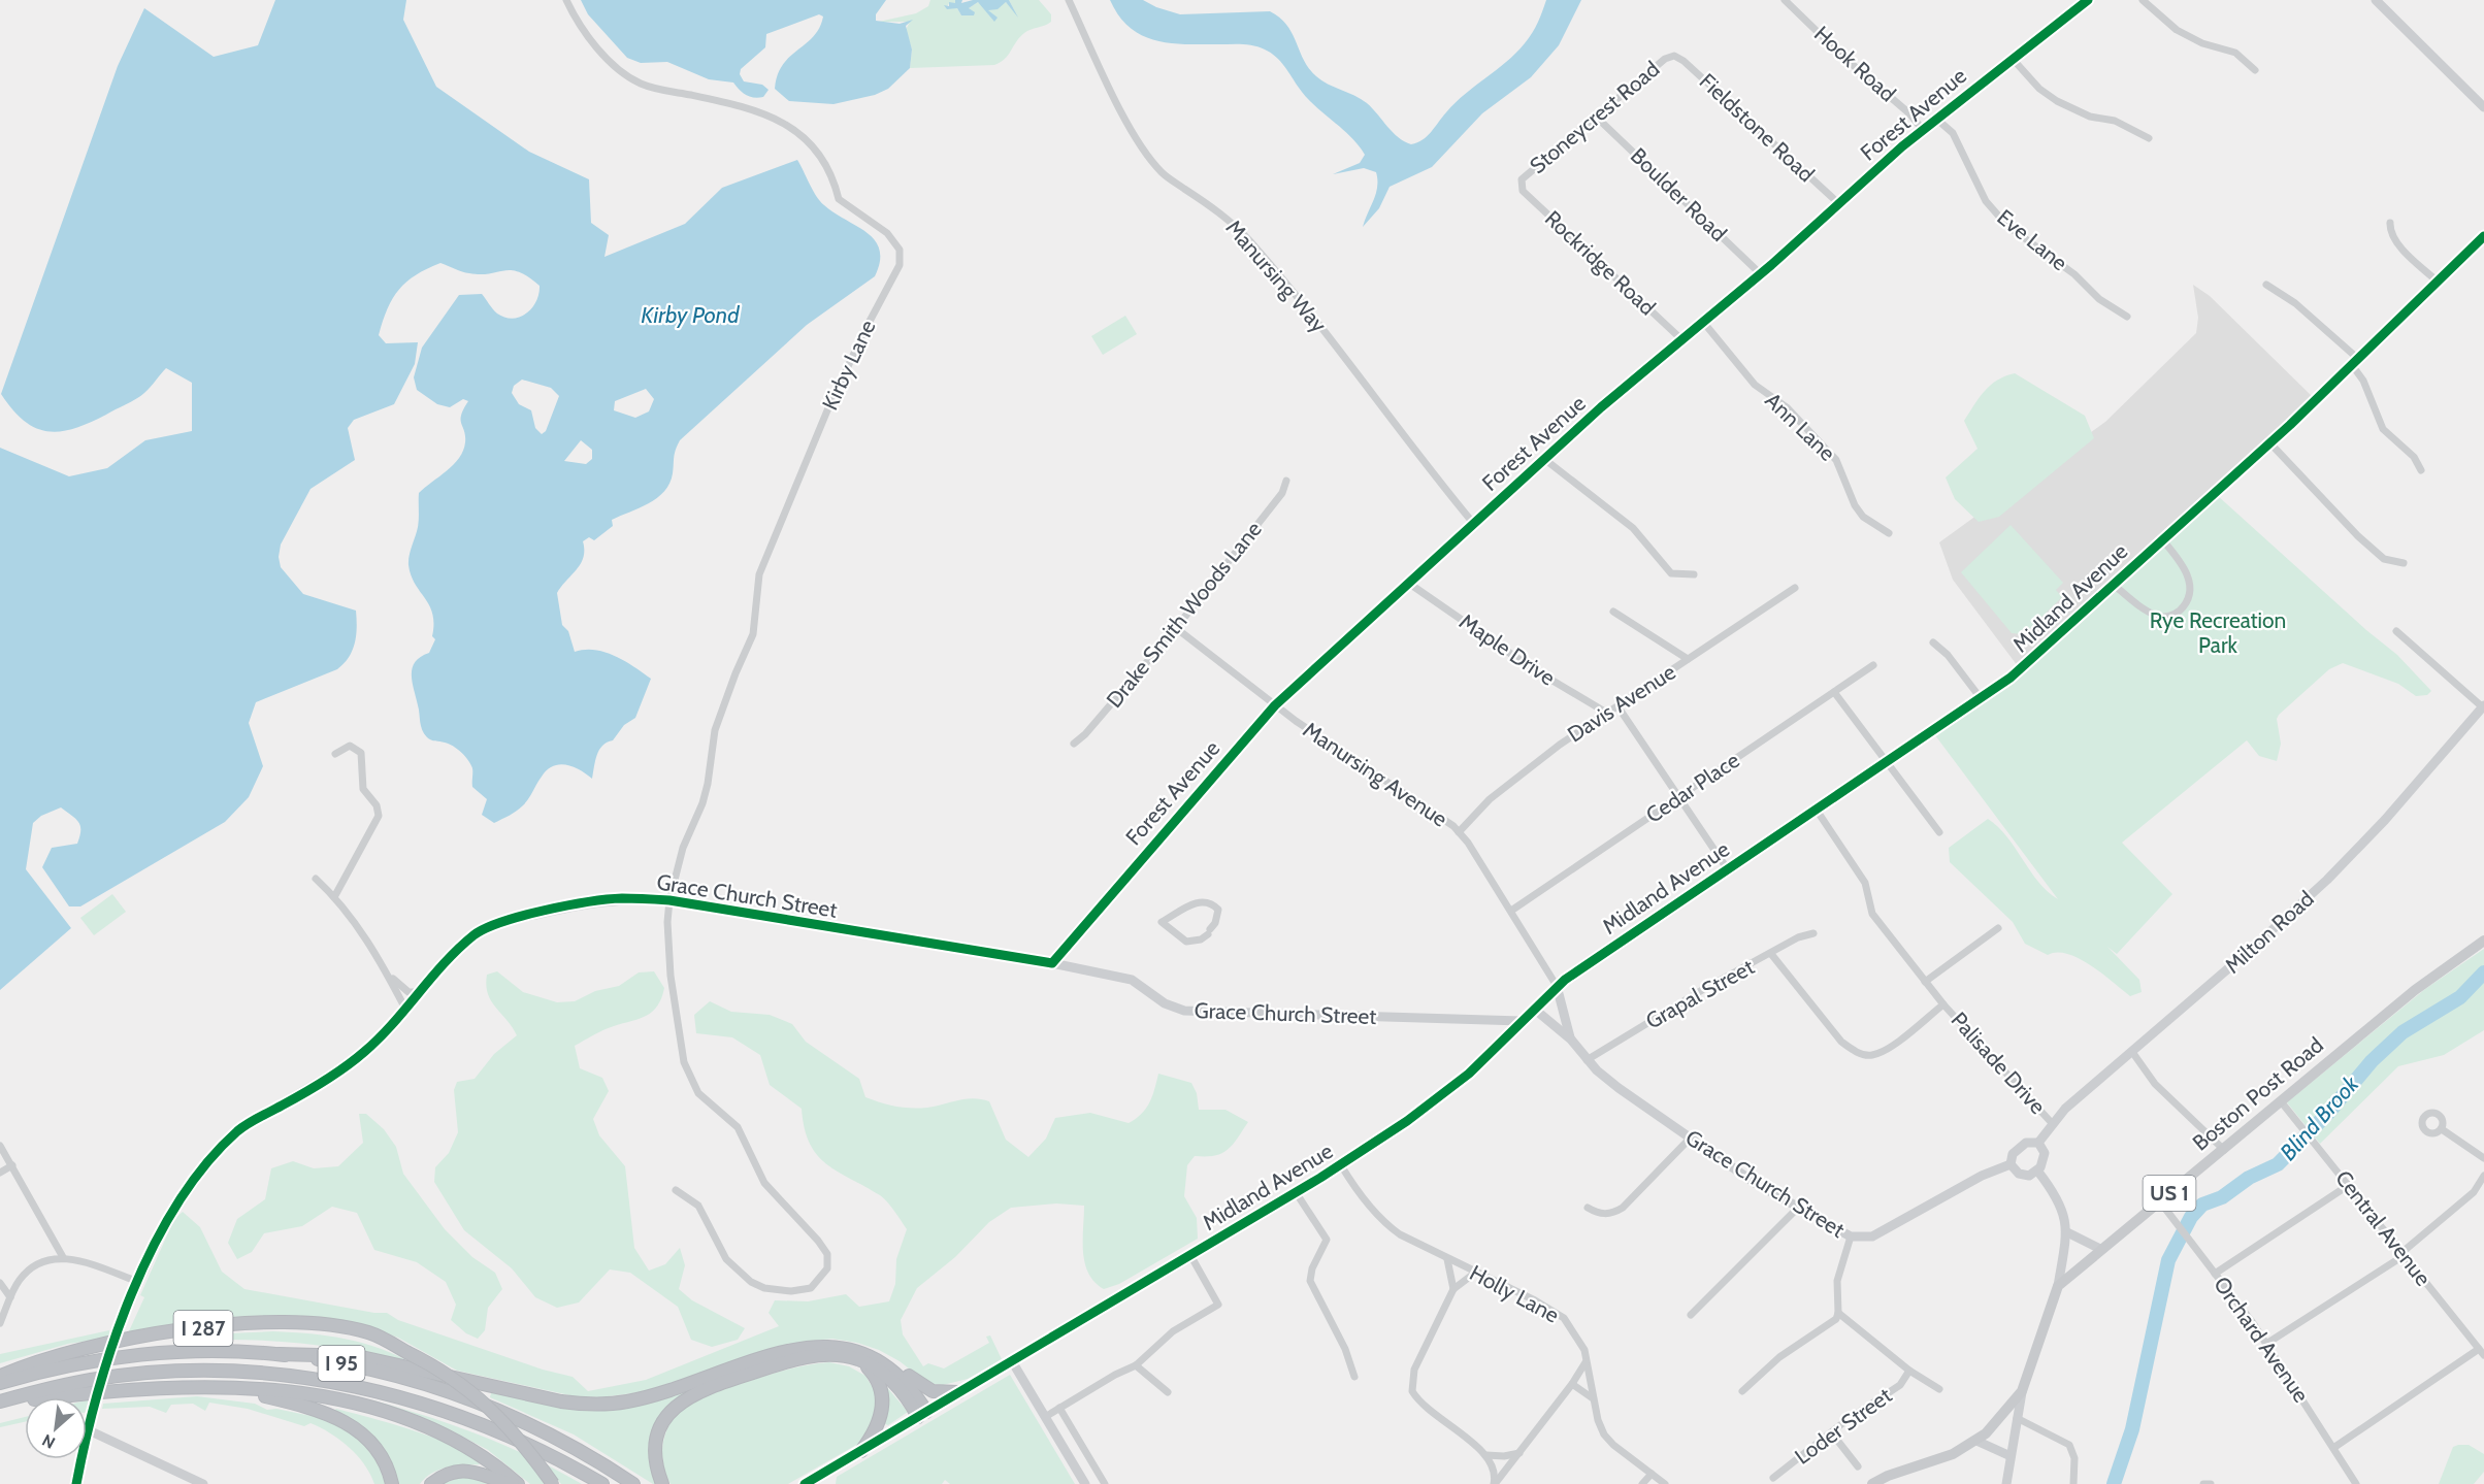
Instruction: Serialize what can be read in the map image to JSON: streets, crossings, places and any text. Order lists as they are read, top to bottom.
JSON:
{
  "streets": {
    "highway": ["I 287", "I 95"],
    "main road": ["Boston Post Road", "US 1"],
    "street": [
      "Hook Road",
      "Forest Avenue",
      "Stoneycrest Road",
      "Fieldstone Road",
      "Boulder Road",
      "Eve Lane",
      "Rockridge Road",
      "Manursing Way",
      "Kirby Lane",
      "Ann Lane",
      "Midland Avenue",
      "Drake Smith Woods Lane",
      "Maple Drive",
      "Davis Avenue",
      "Manursing Avenue",
      "Cedar Place",
      "Grace Church Street",
      "Milton Road",
      "Grapal Street",
      "Palisade Drive",
      "Central Avenue",
      "Holly Lane",
      "Orchard Avenue",
      "Loder Street"
    ]
  },
  "crossings": [
    ["Hook Road", "Forest Avenue"],
    ["Forest Avenue", "Fieldstone Road"],
    ["Forest Avenue", "Boulder Road"],
    ["Forest Avenue", "Eve Lane"],
    ["Forest Avenue", "Rockridge Road"],
    ["Forest Avenue", "Manursing Way"],
    ["Forest Avenue", "Ann Lane"],
    ["Forest Avenue", "Maple Drive"],
    ["Forest Avenue", "Manursing Avenue"],
    ["Forest Avenue", "Grace Church Street"],
    ["Stoneycrest Road", "Fieldstone Road"],
    ["Stoneycrest Road", "Boulder Road"],
    ["Stoneycrest Road", "Rockridge Road"],
    ["Kirby Lane", "Grace Church Street"],
    ["Midland Avenue", "Manursing Avenue"],
    ["Midland Avenue", "Grace Church Street"],
    ["Midland Avenue", "Palisade Drive"],
    ["Midland Avenue", "Holly Lane"],
    ["Drake Smith Woods Lane", "Manursing Avenue"],
    ["Maple Drive", "Davis Avenue"],
    ["Davis Avenue", "Manursing Avenue"],
    ["Manursing Avenue", "Cedar Place"],
    ["Manursing Avenue", "Grace Church Street"],
    ["Grace Church Street", "Milton Road"],
    ["Grace Church Street", "Grapal Street"],
    ["Milton Road", "Palisade Drive"],
    ["Grapal Street", "Palisade Drive"],
    ["Boston Post Road", "Central Avenue"],
    ["Boston Post Road", "Orchard Avenue"]
  ],
  "water": ["Kirby Pond", "Blind Brook"],
  "parks": ["Rye Recreation Park"],
  "north": "bottom left"
}
